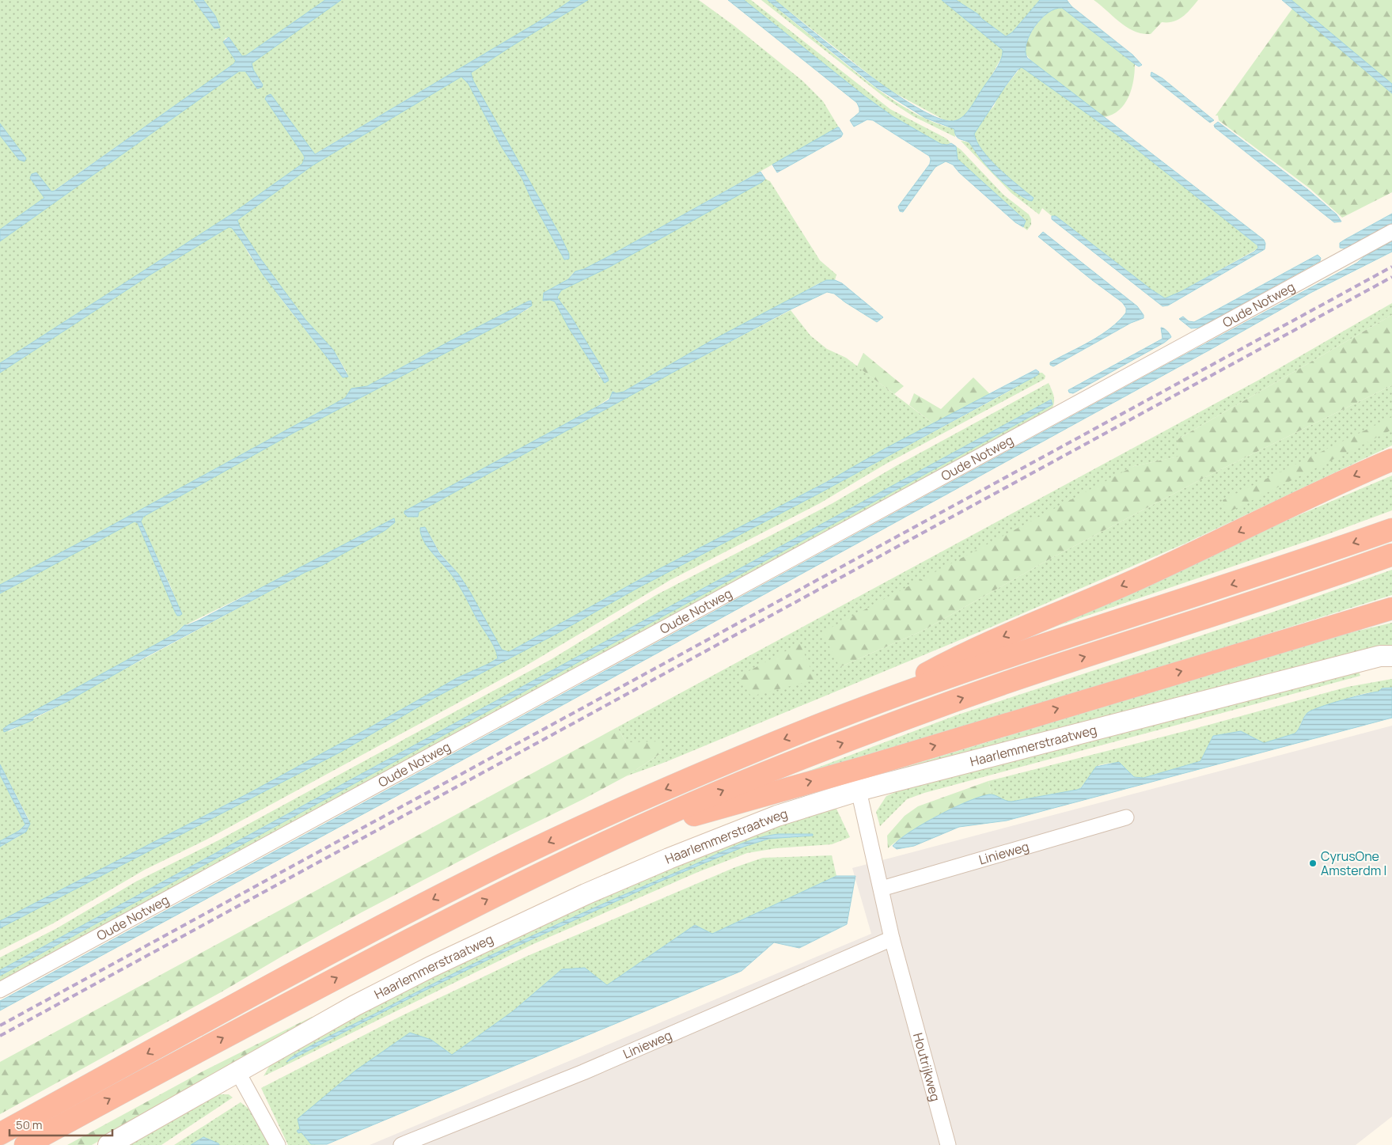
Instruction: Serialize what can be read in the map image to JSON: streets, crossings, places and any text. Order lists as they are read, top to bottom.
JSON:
{
  "streets": {
    "main road": ["Haarlemmerstraatweg"],
    "street": ["Oude Notweg", "Linieweg", "Houtrijkweg"]
  },
  "crossings": [
    ["Linieweg", "Houtrijkweg"]
  ],
  "places": ["CyrusOne Amsterdm I"],
  "scale_bar": "50 m"
}
